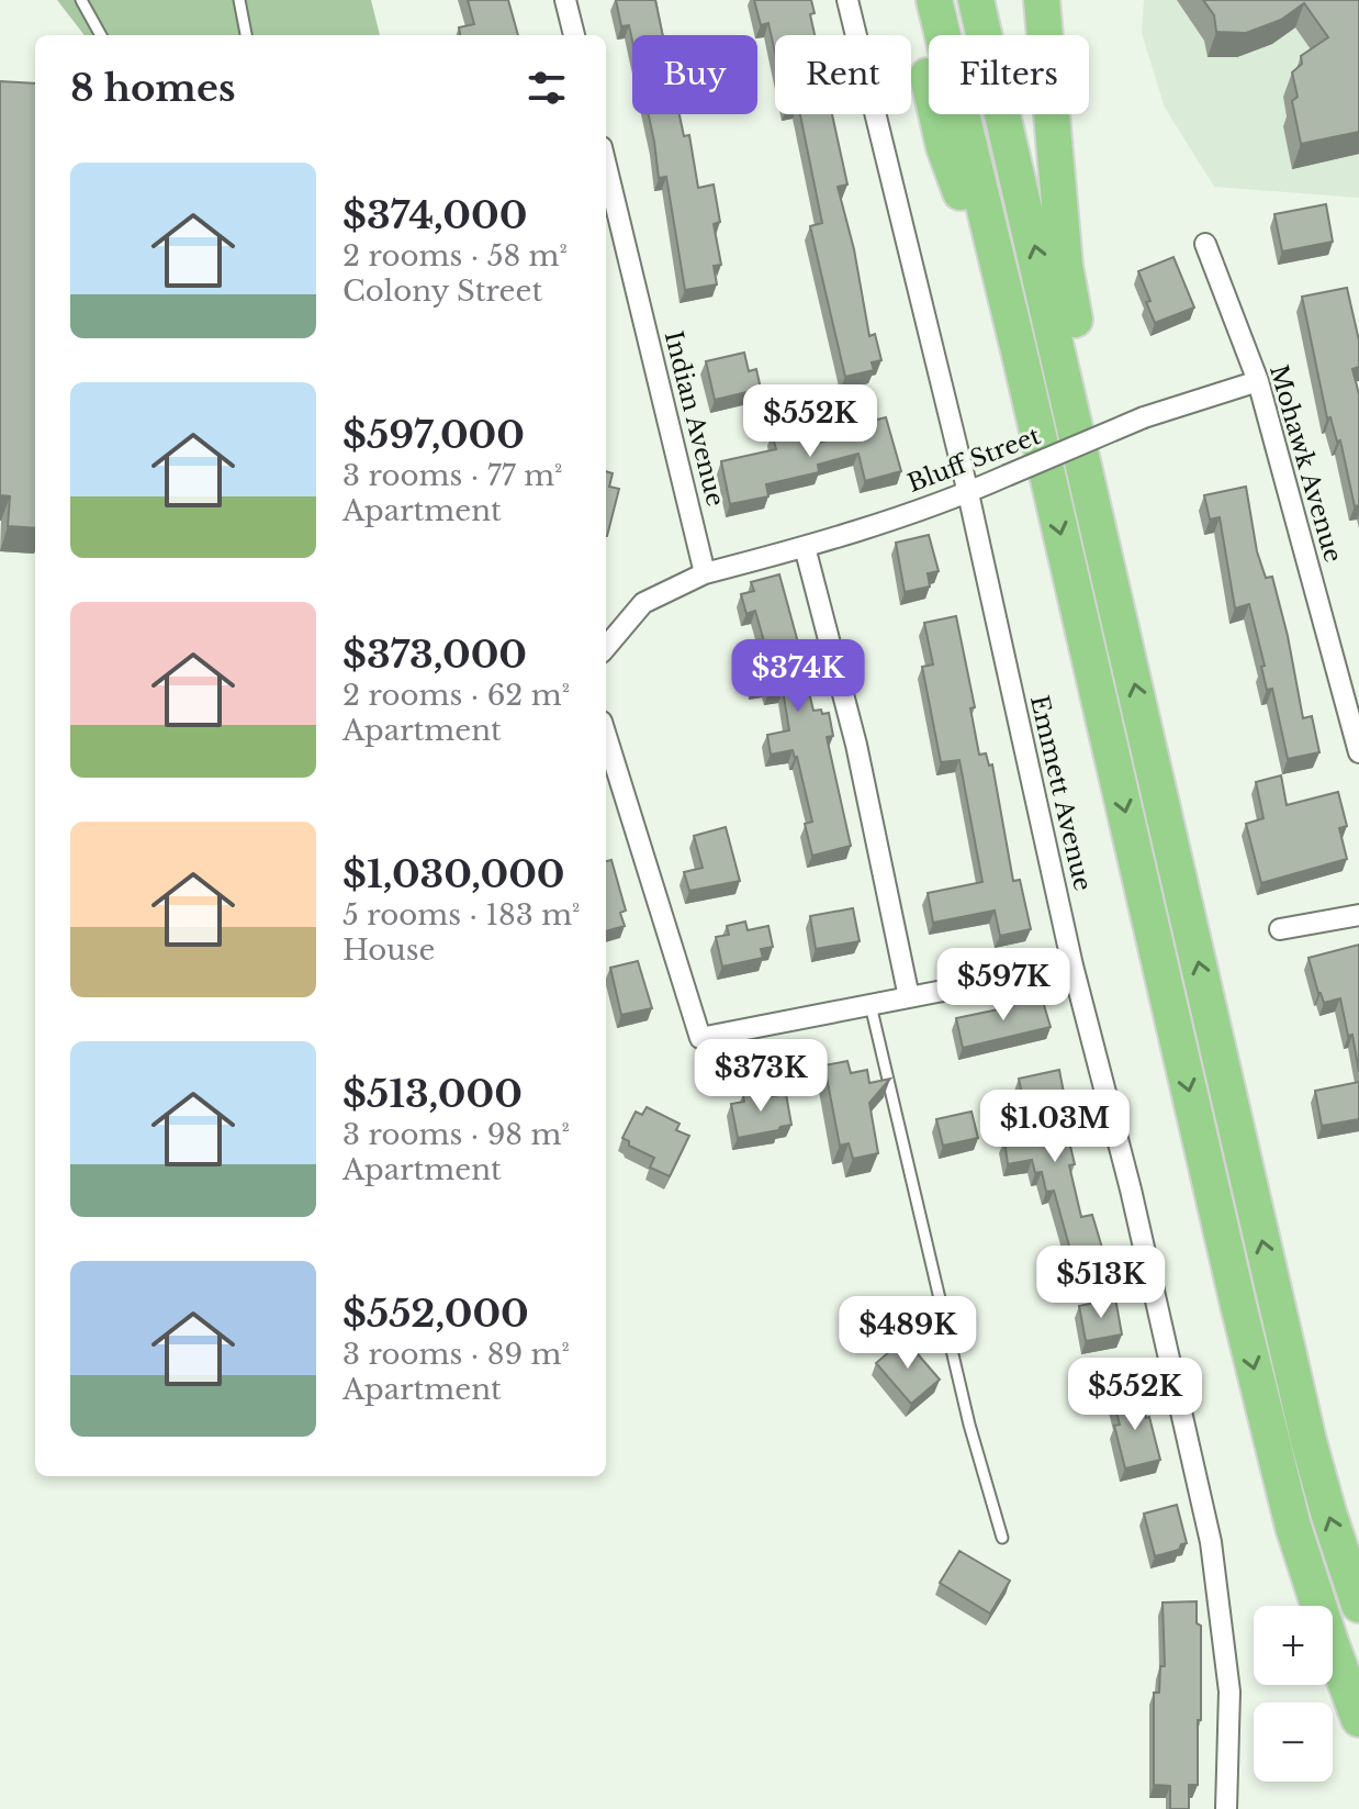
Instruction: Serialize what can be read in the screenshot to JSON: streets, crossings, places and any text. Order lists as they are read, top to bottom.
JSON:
{
  "streets": {
    "street": [
      "Indian Avenue",
      "Bluff Street",
      "Mohawk Avenue",
      "Emmett Avenue"
    ]
  },
  "crossings": [
    ["Indian Avenue", "Bluff Street"],
    ["Bluff Street", "Mohawk Avenue"],
    ["Bluff Street", "Emmett Avenue"]
  ],
  "page": {
    "chip": ["Buy", "Rent", "Filters"],
    "heading": "8 homes",
    "list": [
      {
        "name": "$374,000",
        "note": "2 rooms · 58 m² · Colony Street"
      },
      {
        "name": "$597,000",
        "note": "3 rooms · 77 m² · Apartment"
      },
      {
        "name": "$373,000",
        "note": "2 rooms · 62 m² · Apartment"
      },
      {
        "name": "$1,030,000",
        "note": "5 rooms · 183 m² · House"
      },
      {
        "name": "$513,000",
        "note": "3 rooms · 98 m² · Apartment"
      },
      {
        "name": "$552,000",
        "note": "3 rooms · 89 m² · Apartment"
      }
    ],
    "price": [
      "$552K",
      "$374K",
      "$597K",
      "$373K",
      "$1.03M",
      "$513K",
      "$489K",
      "$552K"
    ],
    "map_buttons": ["+", "−"]
  }
}
